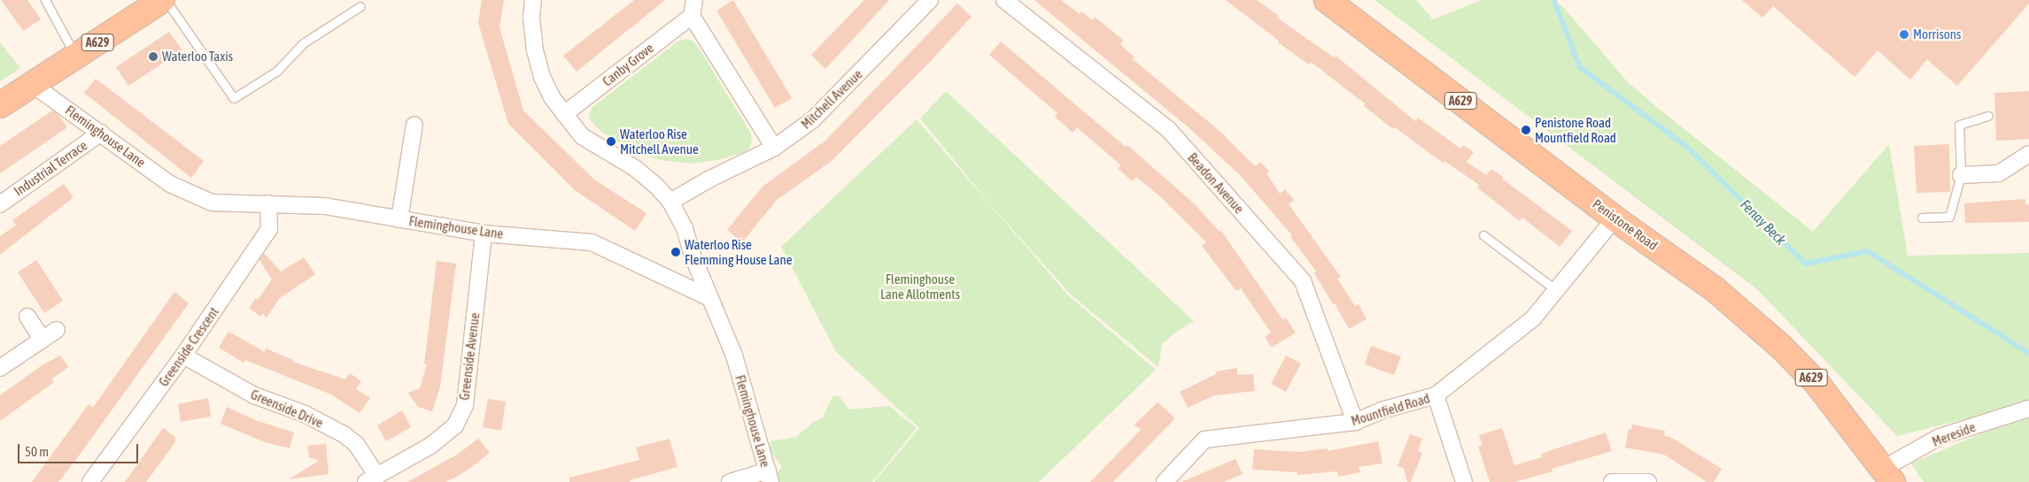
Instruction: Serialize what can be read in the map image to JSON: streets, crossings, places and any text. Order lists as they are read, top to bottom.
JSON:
{
  "streets": {
    "highway": ["A629", "Penistone Road"],
    "street": [
      "Canby Grove",
      "Mitchell Avenue",
      "Fleminghouse Lane",
      "Industrial Terrace",
      "Beadon Avenue",
      "Greenside Crescent",
      "Greenside Avenue",
      "Greenside Drive",
      "Mountfield Road",
      "Mereside"
    ]
  },
  "crossings": [
    ["A629", "Fleminghouse Lane"],
    ["Fleminghouse Lane", "Industrial Terrace"],
    ["Fleminghouse Lane", "Greenside Crescent"],
    ["Fleminghouse Lane", "Greenside Avenue"],
    ["Beadon Avenue", "Mountfield Road"],
    ["Penistone Road", "Mountfield Road"],
    ["Penistone Road", "Mereside"],
    ["Greenside Crescent", "Greenside Drive"],
    ["Greenside Avenue", "Greenside Drive"]
  ],
  "water": ["Fenay Beck"],
  "parks": ["Fleminghouse Lane Allotments"],
  "places": [
    "Morrisons",
    "Waterloo Taxis",
    "Penistone Road Mountfield Road",
    "Waterloo Rise Mitchell Avenue",
    "Waterloo Rise Flemming House Lane"
  ],
  "scale_bar": "50 m"
}
